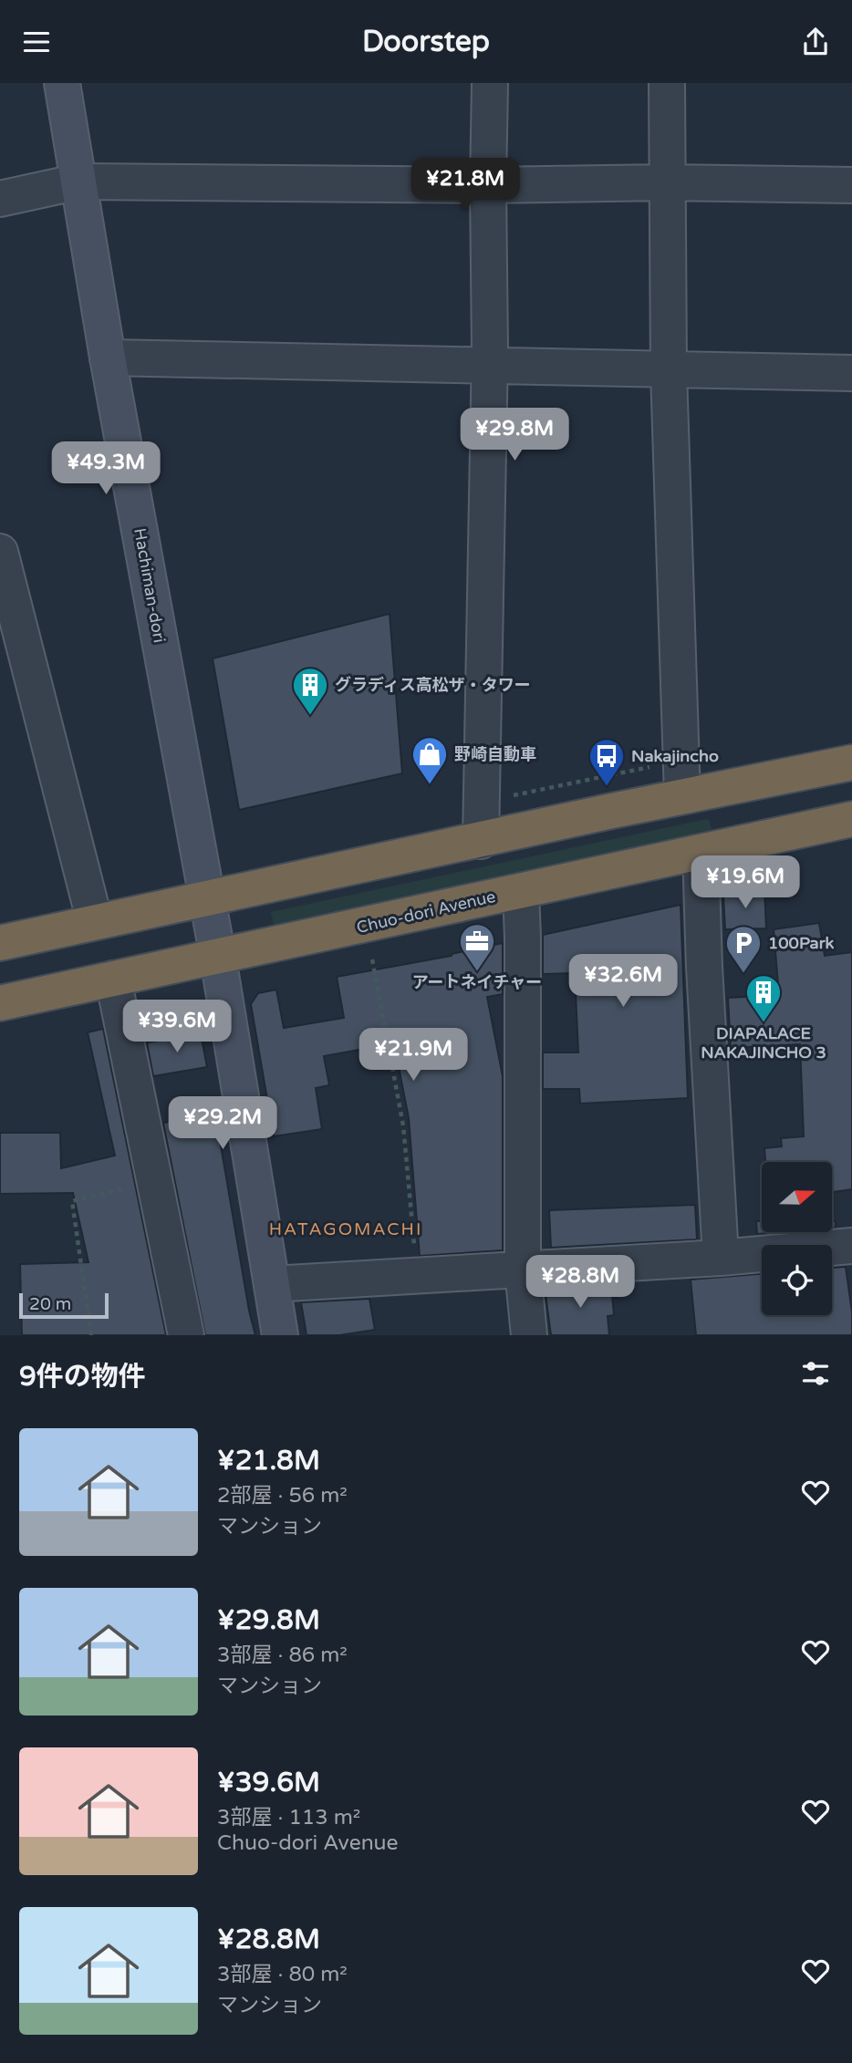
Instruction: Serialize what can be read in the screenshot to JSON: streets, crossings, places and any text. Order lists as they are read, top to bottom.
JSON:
{
  "streets": {
    "highway": ["Chuo-dori Avenue"],
    "street": ["Hachiman-dori"]
  },
  "crossings": [
    ["Hachiman-dori", "Chuo-dori Avenue"]
  ],
  "districts": ["HATAGOMACHI"],
  "places": {
    "building": ["グラディス高松ザ・タワー", "DIAPALACE NAKAJINCHO 3"],
    "shop": ["野崎自動車"],
    "bus stop": ["Nakajincho"],
    "office": ["アートネイチャー"],
    "parking": ["100Park"]
  },
  "scale_bar": "20 m",
  "north": "right",
  "page": {
    "header": "Doorstep",
    "price": [
      "¥21.8M",
      "¥29.8M",
      "¥49.3M",
      "¥19.6M",
      "¥32.6M",
      "¥39.6M",
      "¥21.9M",
      "¥29.2M",
      "¥28.8M"
    ],
    "scale": "20 m",
    "heading": "9件の物件",
    "list": [
      {
        "name": "¥21.8M",
        "note": "2部屋 · 56 m² · マンション"
      },
      {
        "name": "¥29.8M",
        "note": "3部屋 · 86 m² · マンション"
      },
      {
        "name": "¥39.6M",
        "note": "3部屋 · 113 m² · Chuo-dori Avenue"
      },
      {
        "name": "¥28.8M",
        "note": "3部屋 · 80 m² · マンション"
      }
    ]
  }
}
